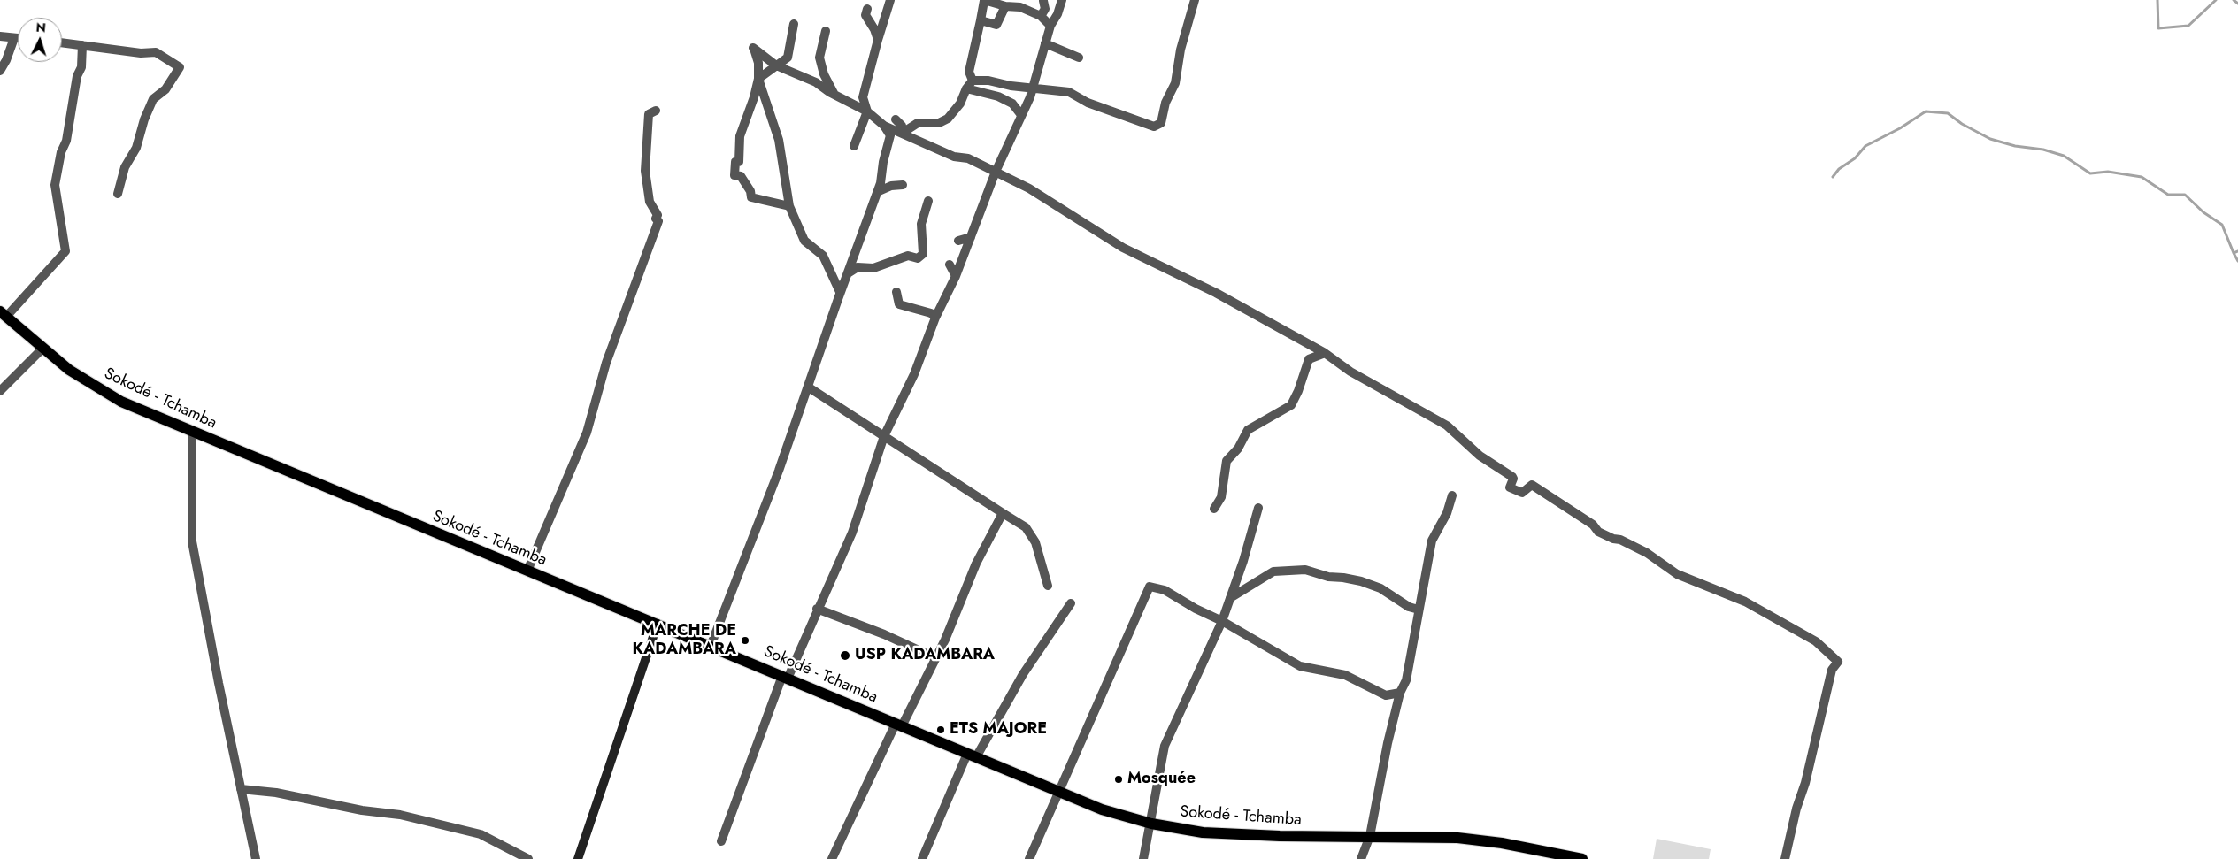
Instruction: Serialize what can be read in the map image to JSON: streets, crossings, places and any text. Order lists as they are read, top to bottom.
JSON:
{
  "streets": {
    "main road": ["Sokodé - Tchamba"]
  },
  "places": [
    "MARCHE DE KADAMBARA",
    "USP KADAMBARA",
    "ETS MAJORE",
    "Mosquée"
  ],
  "north": "top"
}
